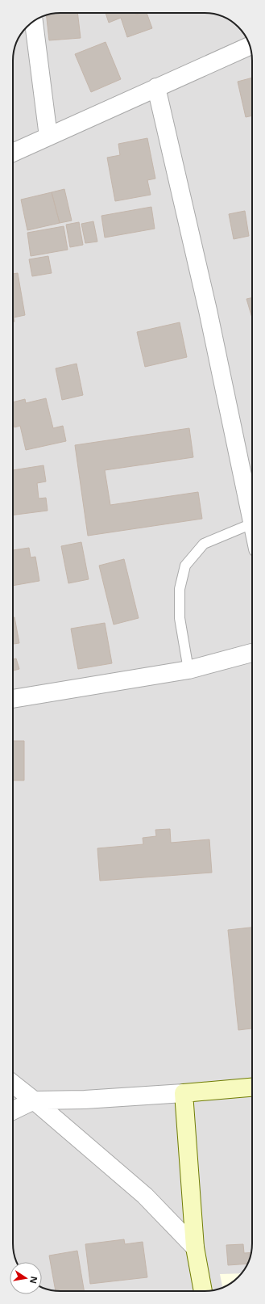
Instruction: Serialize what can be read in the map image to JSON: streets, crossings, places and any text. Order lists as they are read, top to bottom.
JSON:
{
  "north": "right"
}
